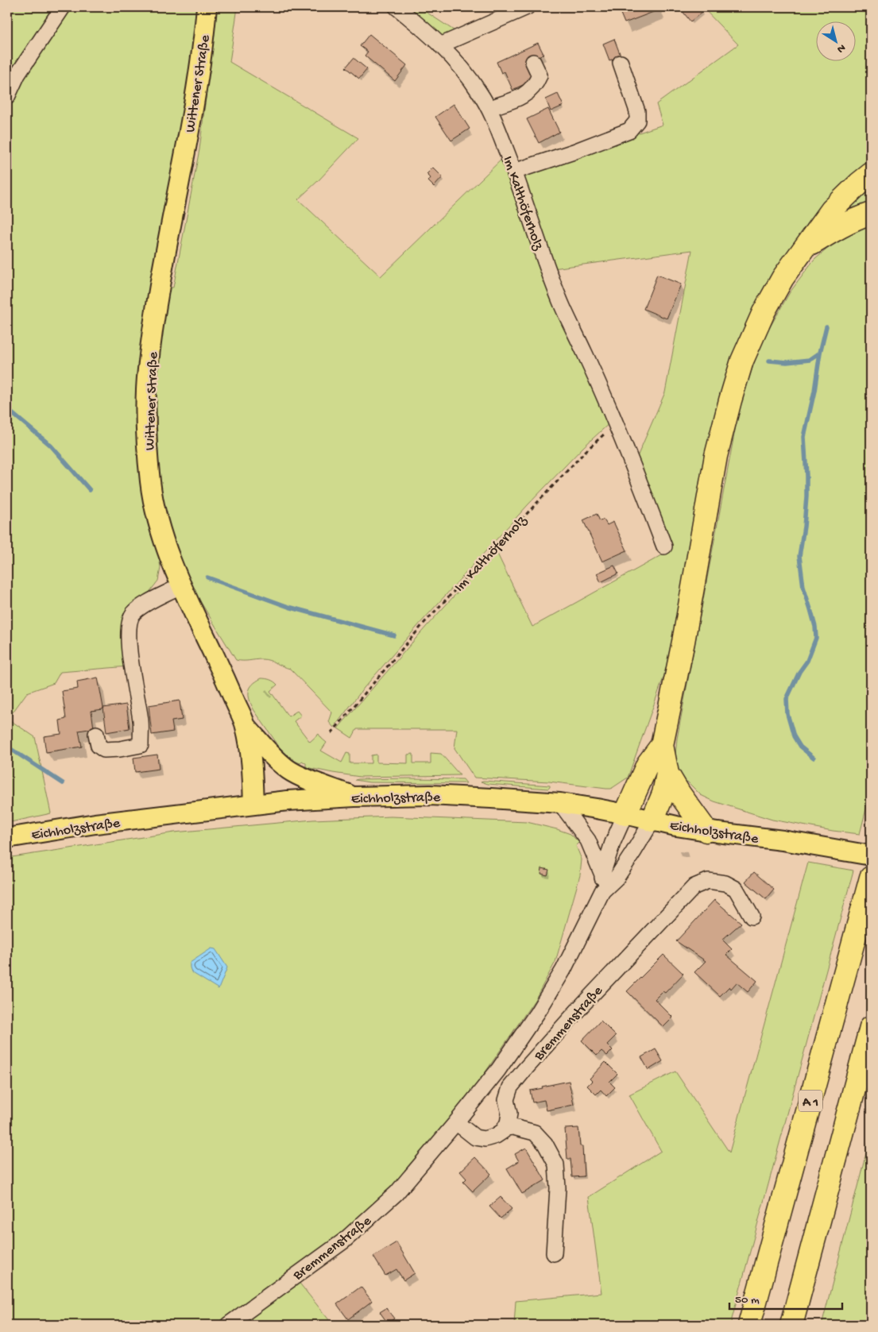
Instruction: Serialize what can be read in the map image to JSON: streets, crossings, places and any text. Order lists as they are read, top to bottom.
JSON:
{
  "streets": {
    "highway": ["A 1"],
    "main road": ["Wittener Straße", "Eichholzstraße"],
    "street": ["Im Kalthöferholz", "Bremmenstraße"]
  },
  "crossings": [
    ["Wittener Straße", "Eichholzstraße"],
    ["Eichholzstraße", "Bremmenstraße"]
  ],
  "scale_bar": "50 m",
  "north": "bottom right"
}
